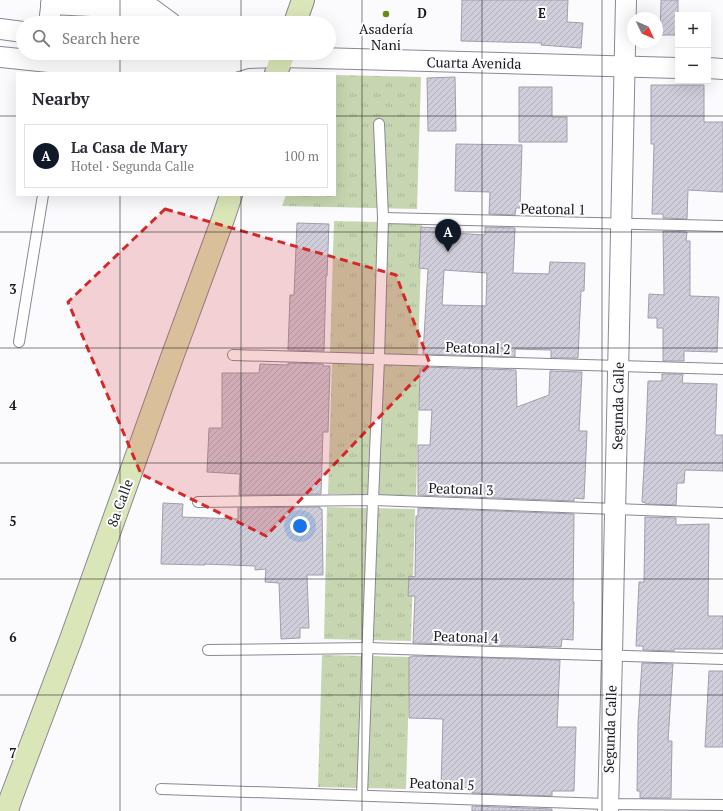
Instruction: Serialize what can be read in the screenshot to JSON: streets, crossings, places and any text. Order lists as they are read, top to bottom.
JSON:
{
  "streets": {
    "street": ["Cuarta Avenida", "Segunda Calle", "8a Calle"],
    "lane": [
      "Peatonal 1",
      "Peatonal 2",
      "Peatonal 3",
      "Peatonal 4",
      "Peatonal 5"
    ]
  },
  "crossings": [
    ["Cuarta Avenida", "Segunda Calle"],
    ["Peatonal 1", "Segunda Calle"],
    ["Peatonal 2", "Segunda Calle"],
    ["Segunda Calle", "Peatonal 3"],
    ["Segunda Calle", "Peatonal 4"],
    ["Segunda Calle", "Peatonal 5"]
  ],
  "places": ["Asadería Nani"],
  "north": "bottom right",
  "page": {
    "map_buttons": ["+", "−"],
    "search": "Search here",
    "heading": "Nearby",
    "list": [
      {
        "mark": "A",
        "name": "La Casa de Mary",
        "note": "Hotel · Segunda Calle",
        "value": "100 m"
      }
    ],
    "pins": "A"
  },
  "grid": {
    "columns": ["D", "E"],
    "rows": [
      "3",
      "4",
      "5",
      "6",
      "7"
    ]
  }
}
